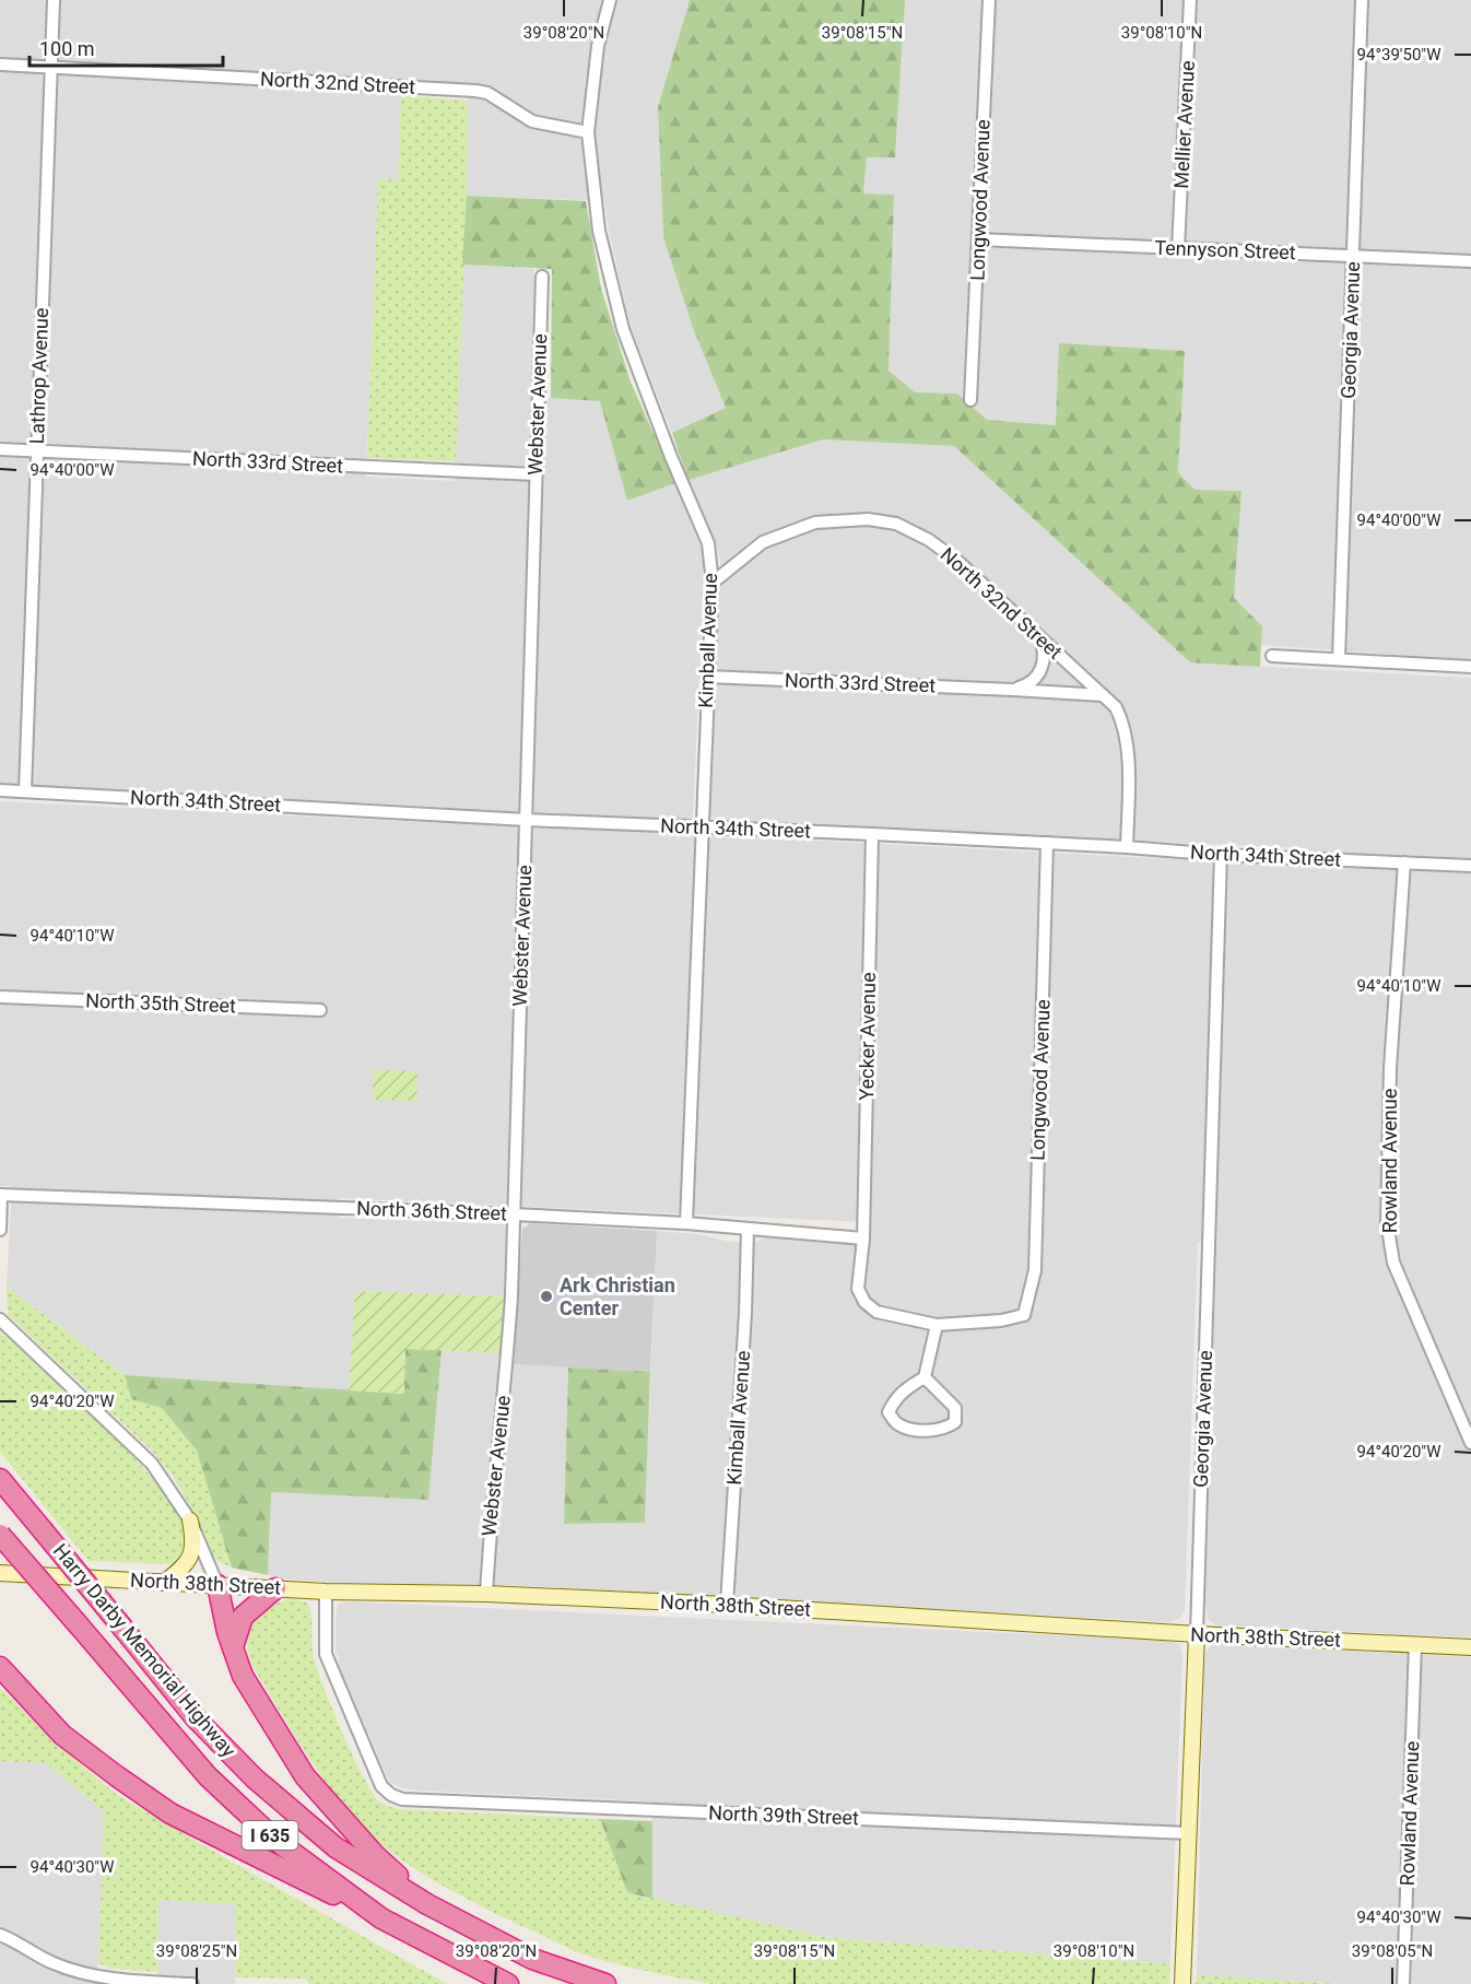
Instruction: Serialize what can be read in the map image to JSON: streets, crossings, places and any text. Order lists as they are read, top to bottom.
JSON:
{
  "streets": {
    "highway": ["Harry Darby Memorial Highway", "I 635"],
    "street": [
      "North 32nd Street",
      "Mellier Avenue",
      "Longwood Avenue",
      "Tennyson Street",
      "Georgia Avenue",
      "Lathrop Avenue",
      "Webster Avenue",
      "North 33rd Street",
      "Kimball Avenue",
      "North 34th Street",
      "North 35th Street",
      "Yecker Avenue",
      "Rowland Avenue",
      "North 36th Street",
      "North 38th Street",
      "North 39th Street"
    ]
  },
  "crossings": [
    ["North 32nd Street", "Lathrop Avenue"],
    ["North 32nd Street", "North 33rd Street"],
    ["North 32nd Street", "Kimball Avenue"],
    ["Mellier Avenue", "Tennyson Street"],
    ["Longwood Avenue", "Tennyson Street"],
    ["Longwood Avenue", "North 34th Street"],
    ["Longwood Avenue", "Yecker Avenue"],
    ["Tennyson Street", "Georgia Avenue"],
    ["Georgia Avenue", "North 34th Street"],
    ["Georgia Avenue", "North 38th Street"],
    ["Georgia Avenue", "North 39th Street"],
    ["Lathrop Avenue", "North 33rd Street"],
    ["Lathrop Avenue", "North 34th Street"],
    ["Webster Avenue", "North 33rd Street"],
    ["Webster Avenue", "North 34th Street"],
    ["Webster Avenue", "North 36th Street"],
    ["Webster Avenue", "North 38th Street"],
    ["North 33rd Street", "Kimball Avenue"],
    ["Kimball Avenue", "North 34th Street"],
    ["Kimball Avenue", "North 36th Street"],
    ["Kimball Avenue", "North 38th Street"],
    ["North 34th Street", "Yecker Avenue"],
    ["North 34th Street", "Rowland Avenue"],
    ["Yecker Avenue", "North 36th Street"],
    ["Rowland Avenue", "North 38th Street"],
    ["North 38th Street", "North 39th Street"]
  ],
  "places": ["Ark Christian Center"],
  "scale_bar": "100 m",
  "coordinates": [
    "39°08'20\"N",
    "39°08'15\"N",
    "39°08'10\"N",
    "94°39'50\"W",
    "94°40'00\"W",
    "94°40'10\"W",
    "94°40'20\"W",
    "94°40'30\"W",
    "39°08'25\"N",
    "39°08'05\"N"
  ]
}
